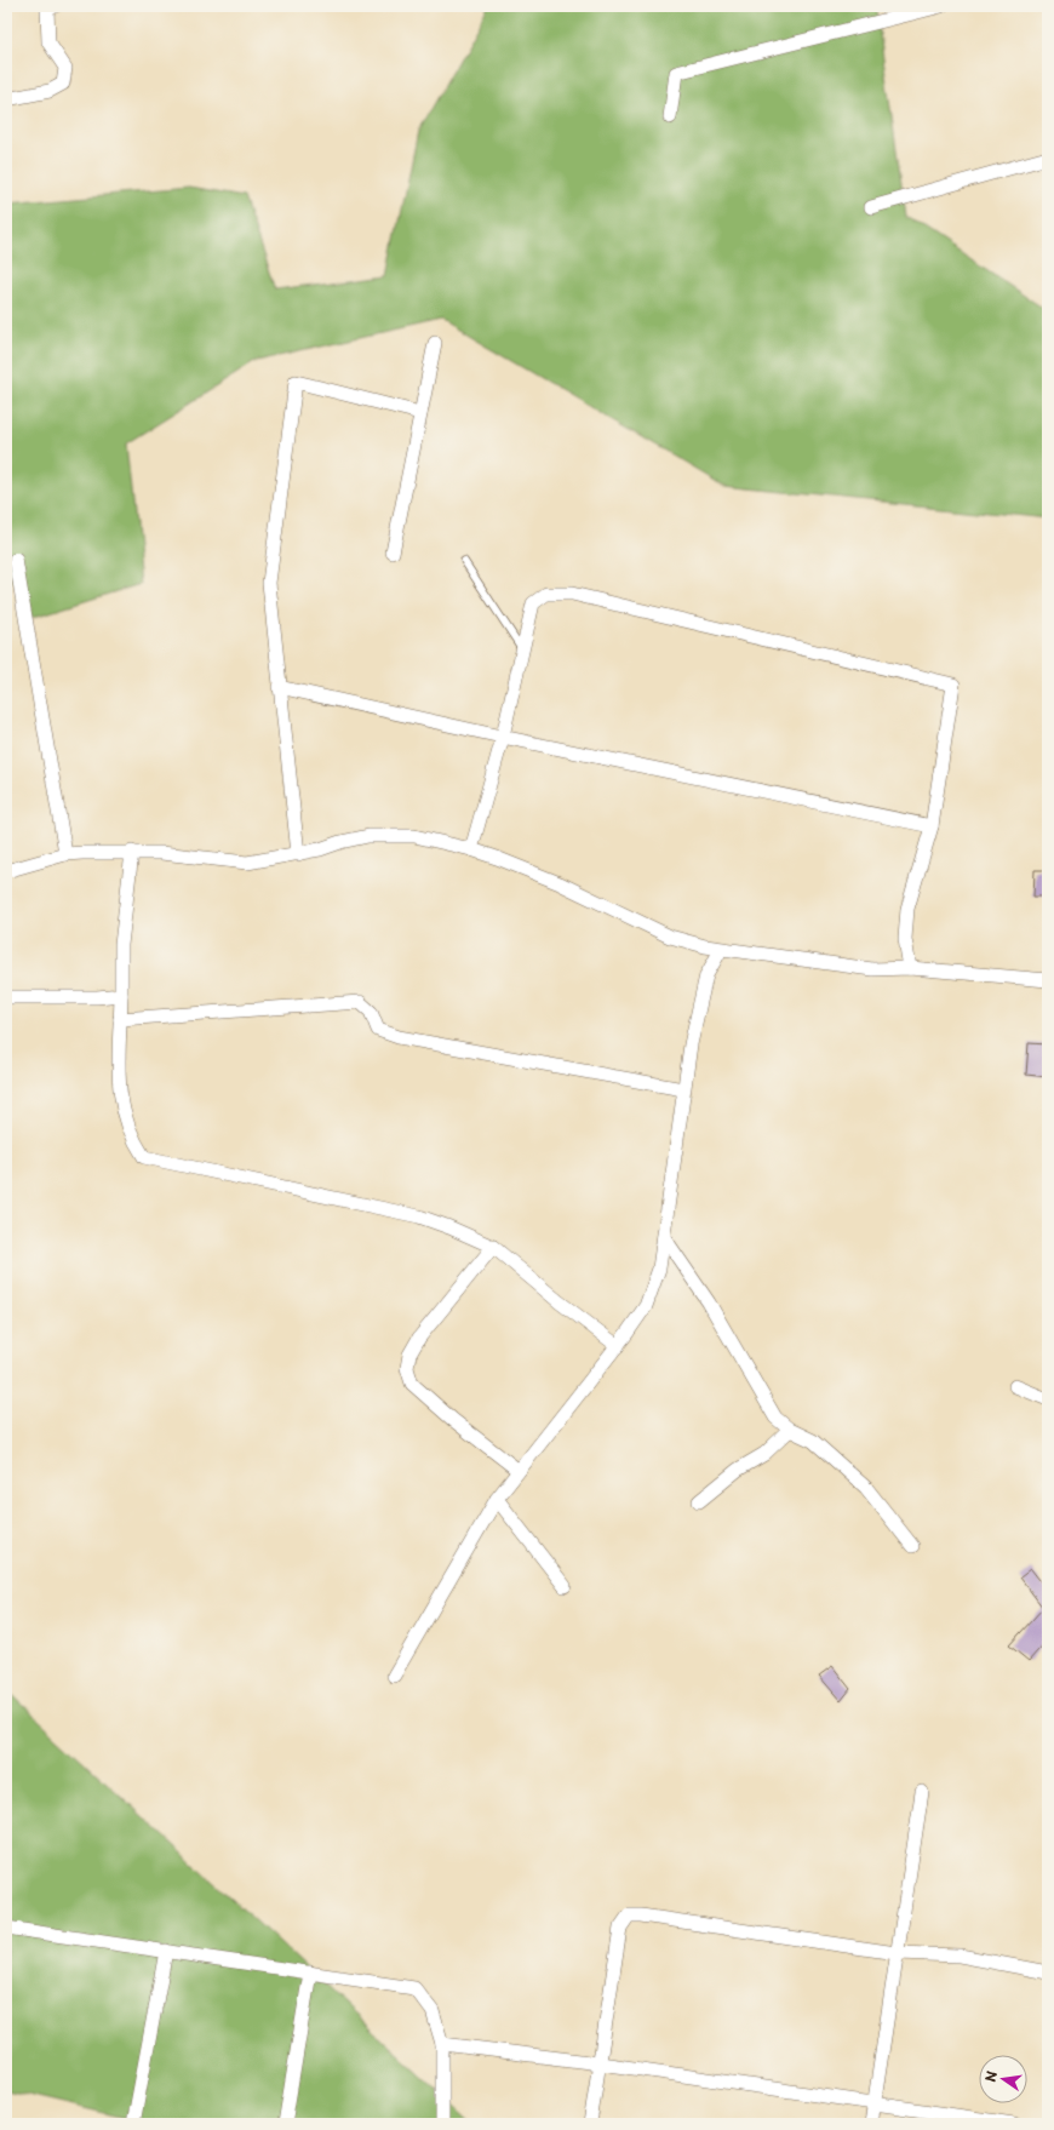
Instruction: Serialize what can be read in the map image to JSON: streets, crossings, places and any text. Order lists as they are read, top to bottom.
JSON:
{
  "north": "left"
}
